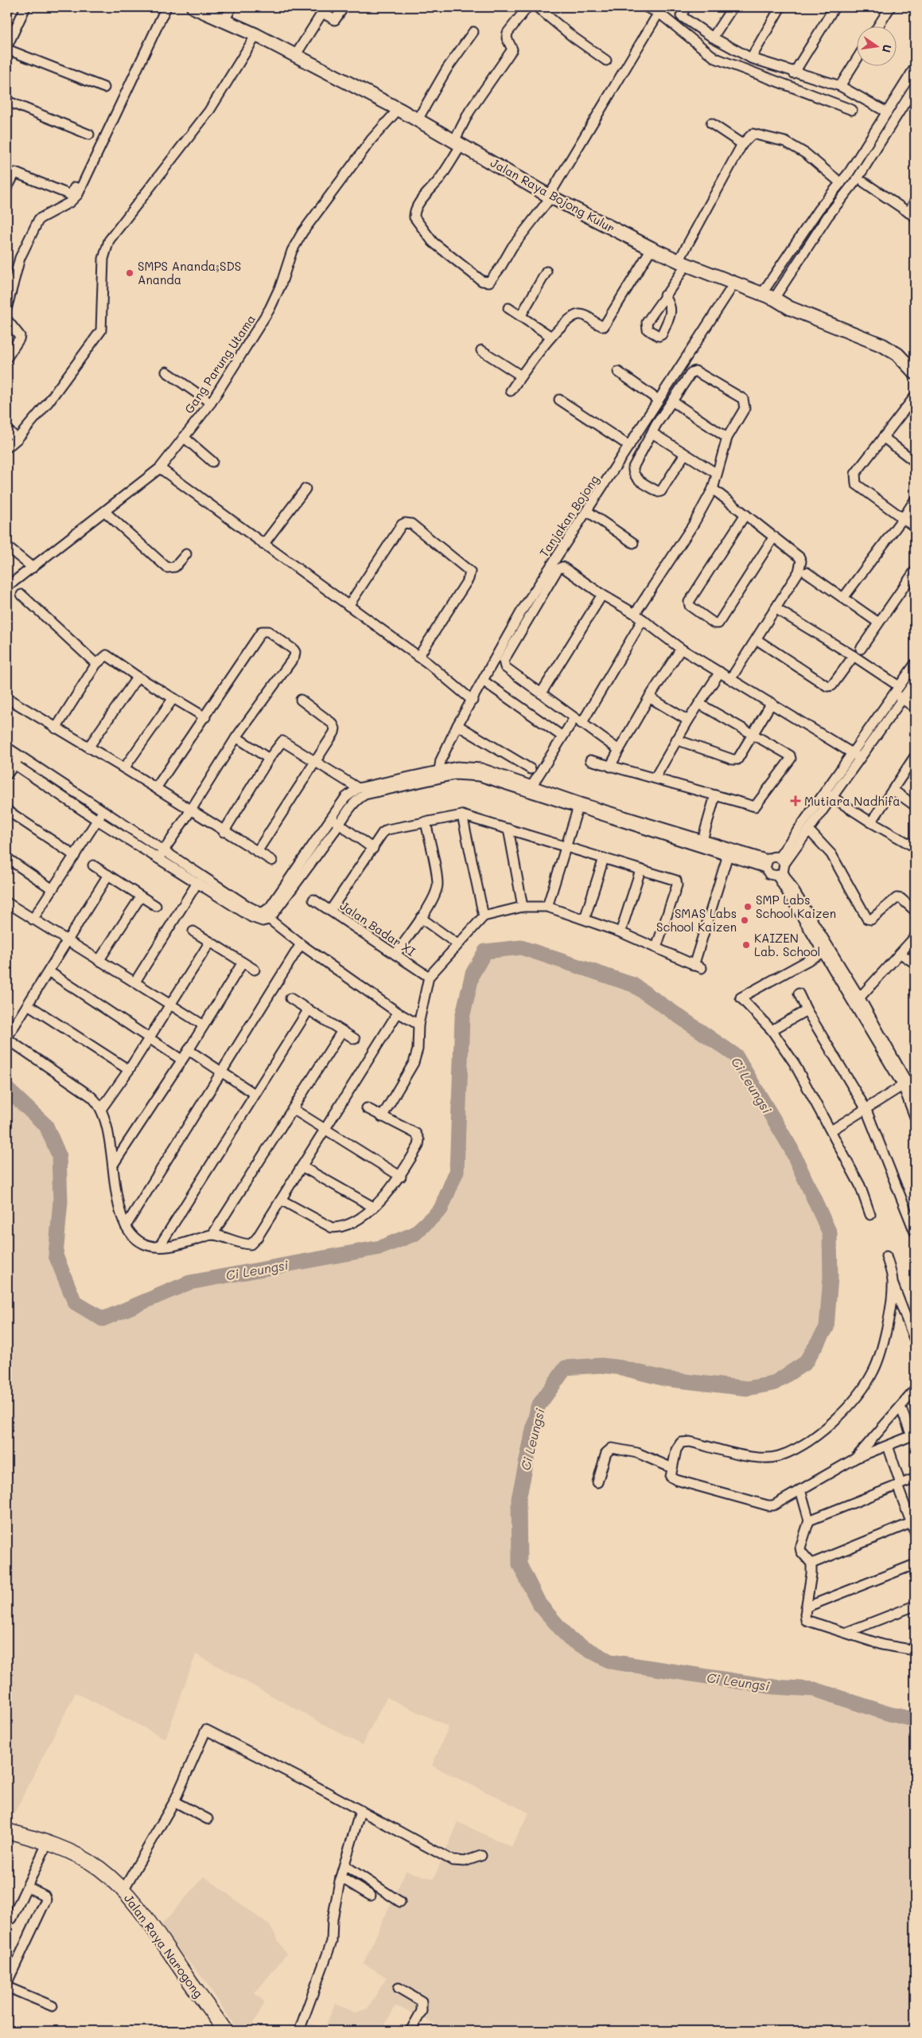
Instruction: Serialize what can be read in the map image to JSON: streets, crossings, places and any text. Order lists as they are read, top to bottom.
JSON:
{
  "streets": {
    "main road": ["Jalan Raya Bojong Kulur", "Jalan Raya Narogong"],
    "street": ["Gang Parung Utama", "Tanjakan Bojong", "Jalan Badar XI"]
  },
  "crossings": [
    ["Jalan Raya Bojong Kulur", "Gang Parung Utama"],
    ["Jalan Raya Bojong Kulur", "Tanjakan Bojong"]
  ],
  "water": ["Ci Leungsi"],
  "places": {
    "other": [
      "SMPS Ananda;SDS Ananda",
      "SMP Labs School Kaizen",
      "SMAS Labs School Kaizen",
      "KAIZEN Lab. School"
    ],
    "health": ["Mutiara Nadhifa"]
  },
  "north": "right"
}
